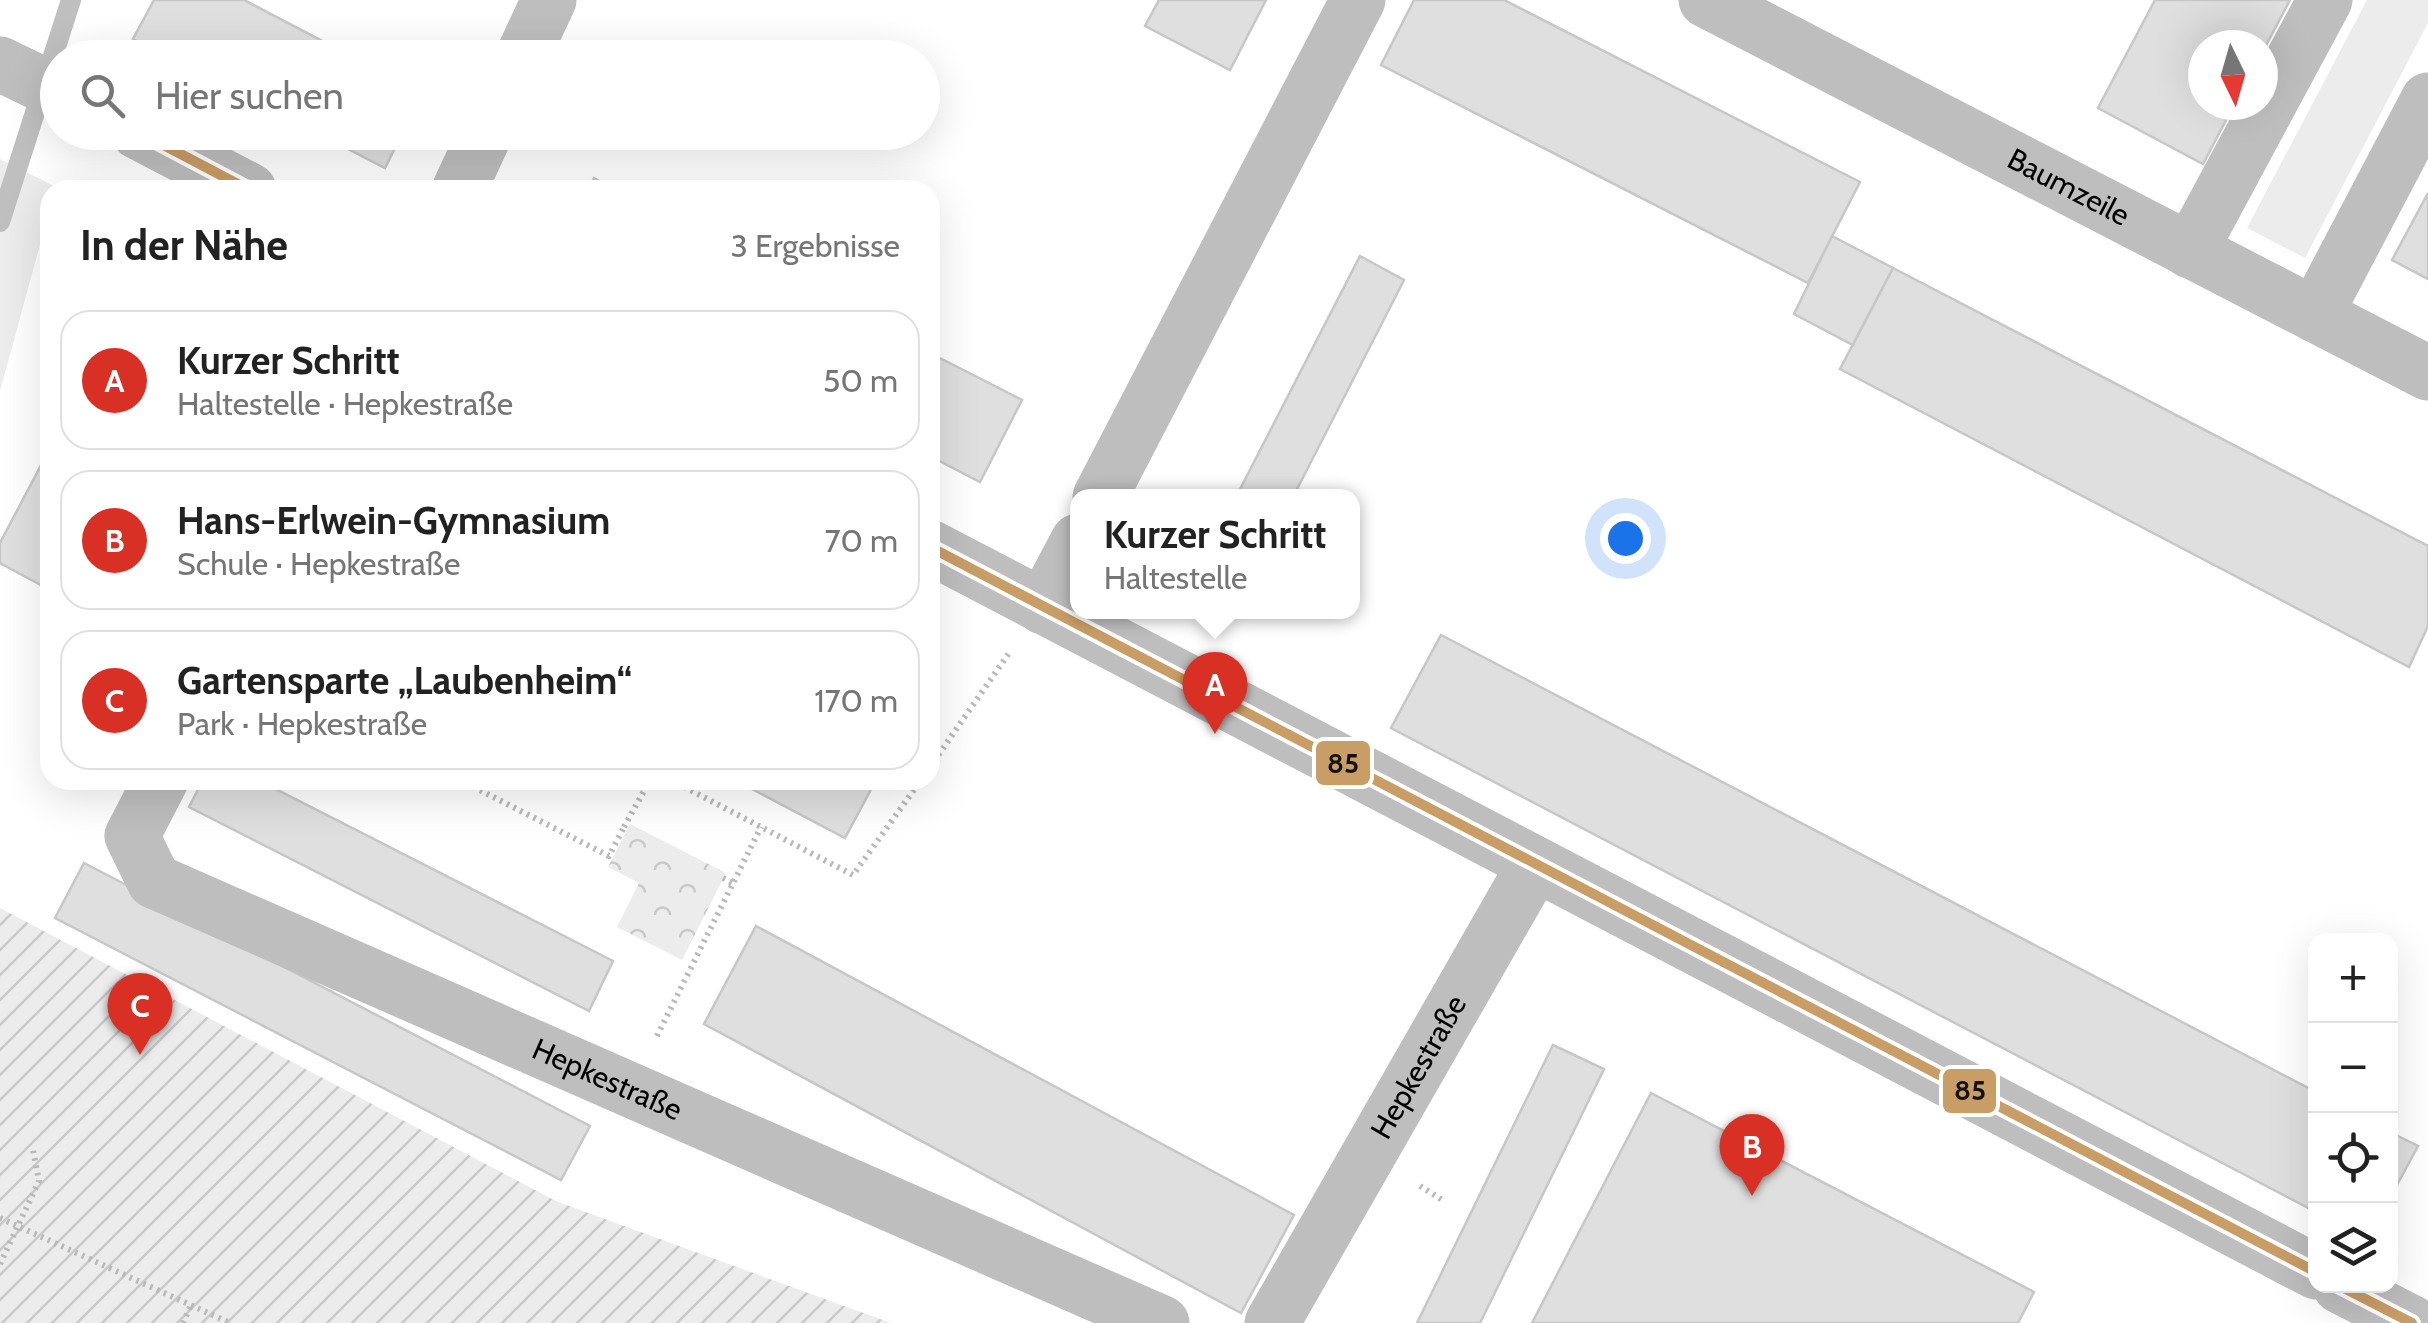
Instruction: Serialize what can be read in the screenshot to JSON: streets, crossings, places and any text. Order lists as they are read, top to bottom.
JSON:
{
  "streets": {
    "street": ["Baumzeile", "Hepkestraße"]
  },
  "lines": ["transit line 85"],
  "north": "bottom",
  "page": {
    "search": "Hier suchen",
    "heading": ["In der Nähe", "3 Ergebnisse"],
    "list": [
      {
        "mark": "A",
        "name": "Kurzer Schritt",
        "note": "Haltestelle · Hepkestraße",
        "value": "50 m"
      },
      {
        "mark": "B",
        "name": "Hans-Erlwein-Gymnasium",
        "note": "Schule · Hepkestraße",
        "value": "70 m"
      },
      {
        "mark": "C",
        "name": "Gartensparte „Laubenheim“",
        "note": "Park · Hepkestraße",
        "value": "170 m"
      }
    ],
    "popup": ["Kurzer Schritt", "Haltestelle"],
    "pins": ["A", "C", "B"],
    "map_buttons": ["+", "−"]
  }
}
